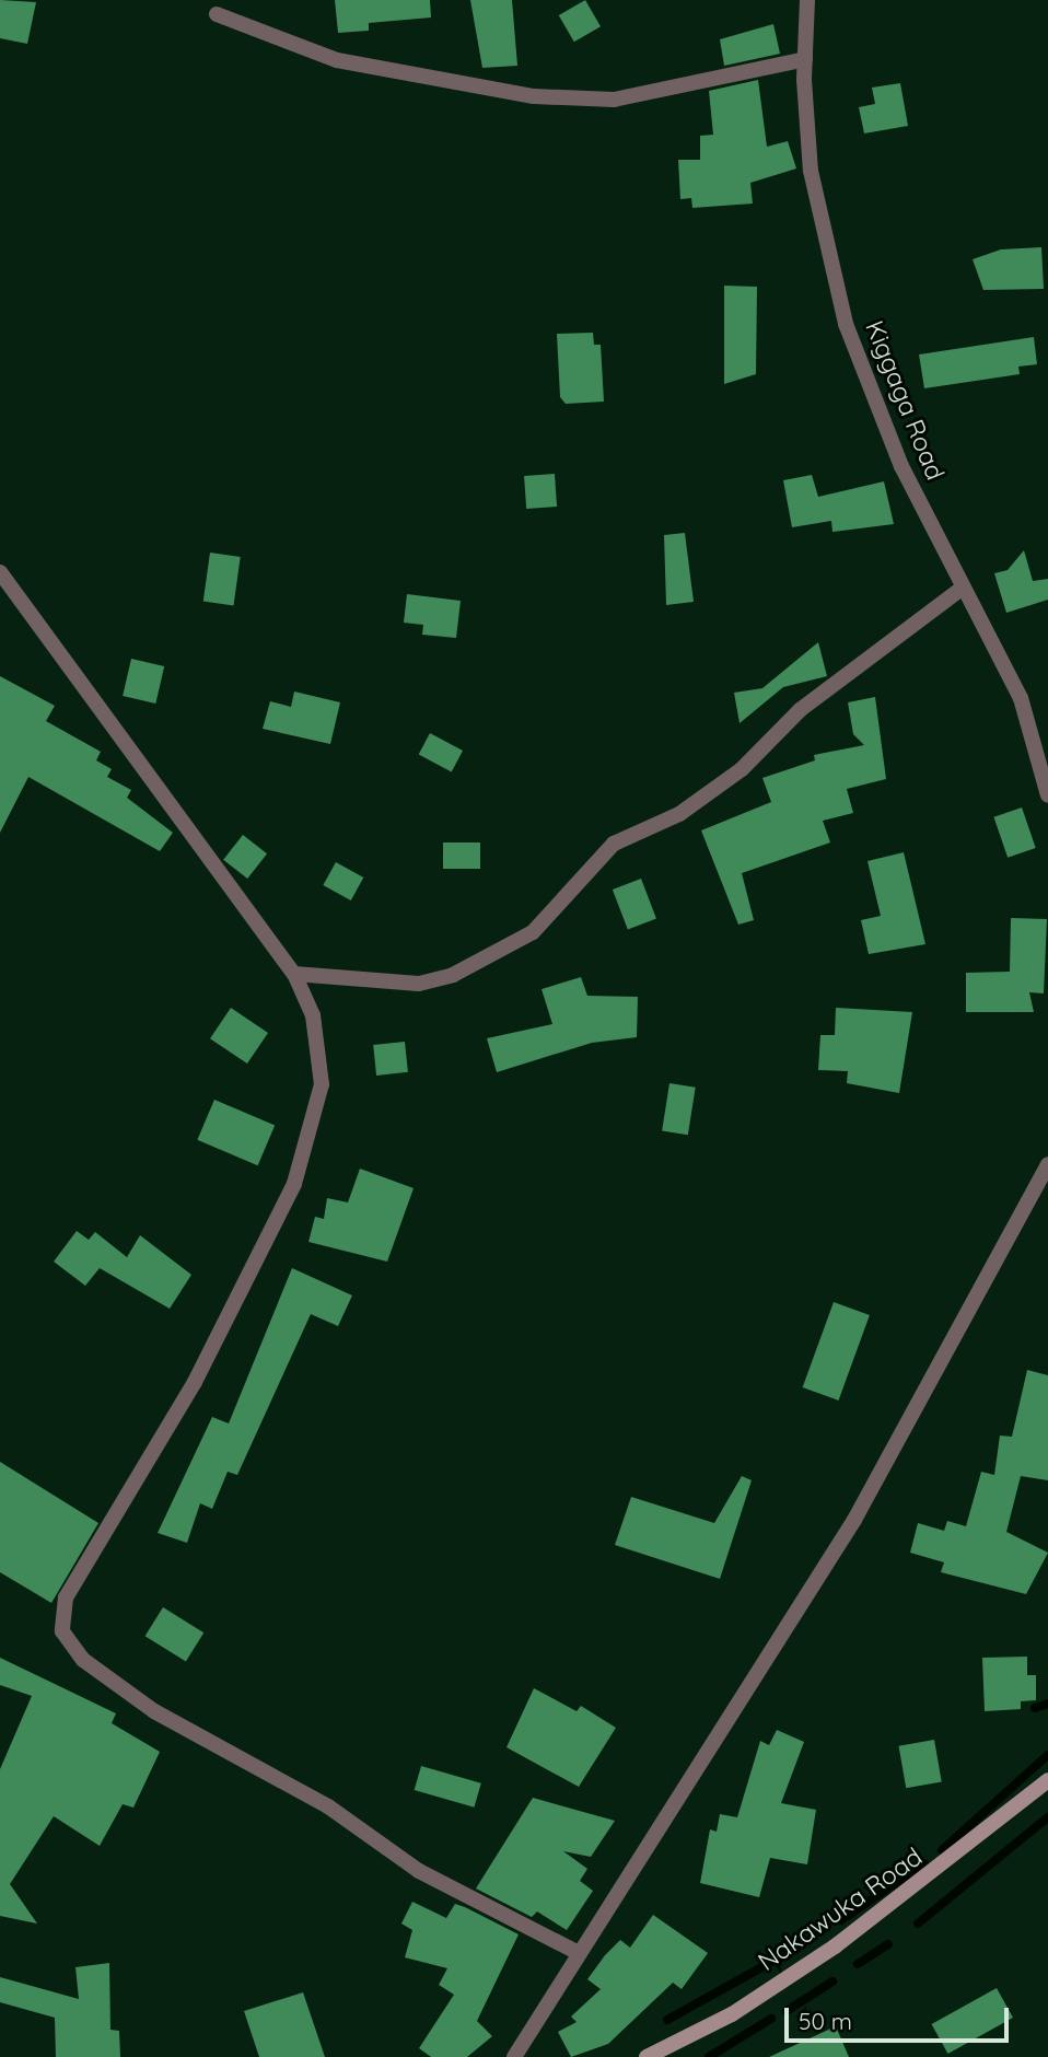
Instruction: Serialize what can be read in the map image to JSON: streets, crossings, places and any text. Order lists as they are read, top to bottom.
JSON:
{
  "streets": {
    "main road": ["Nakawuka Road"],
    "street": ["Kiggaga Road"]
  },
  "scale_bar": "50 m"
}
